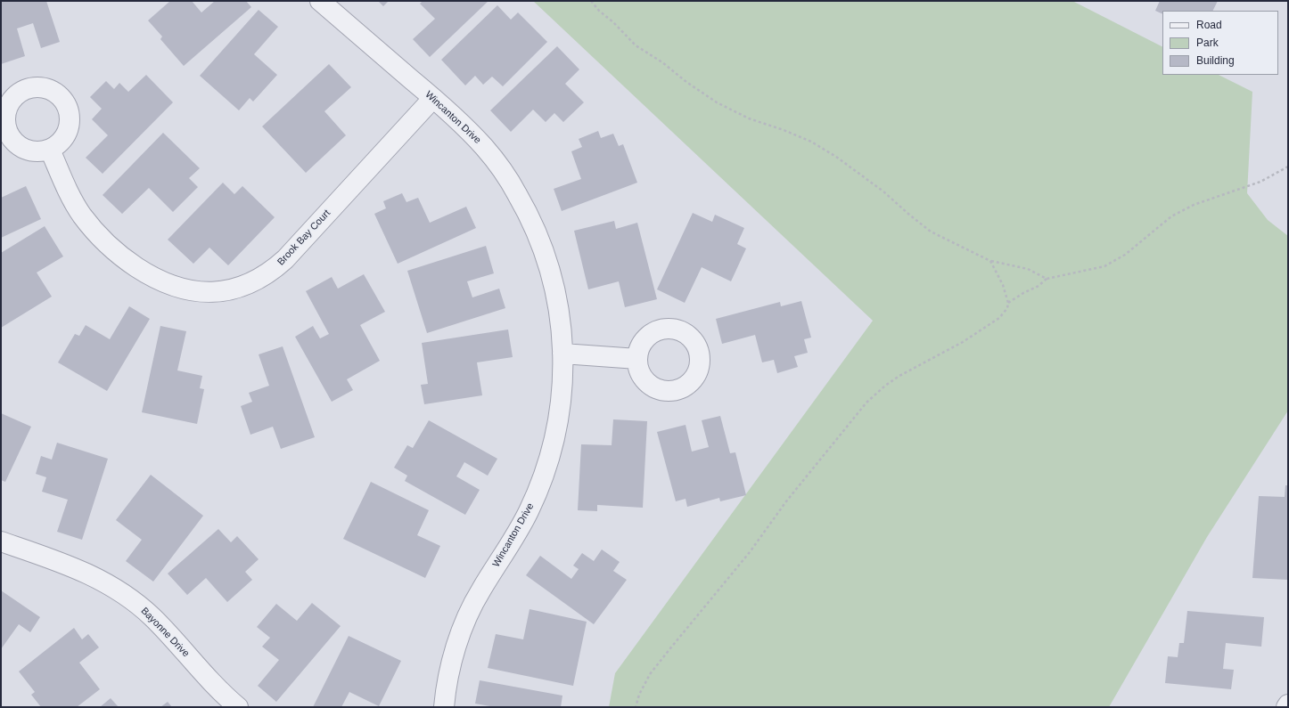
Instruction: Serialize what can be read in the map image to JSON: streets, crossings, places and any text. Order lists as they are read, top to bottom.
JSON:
{
  "streets": {
    "street": ["Wincanton Drive", "Brook Bay Court", "Bayonne Drive"]
  },
  "crossings": [
    ["Wincanton Drive", "Brook Bay Court"]
  ],
  "legend": ["Road", "Park", "Building"]
}
